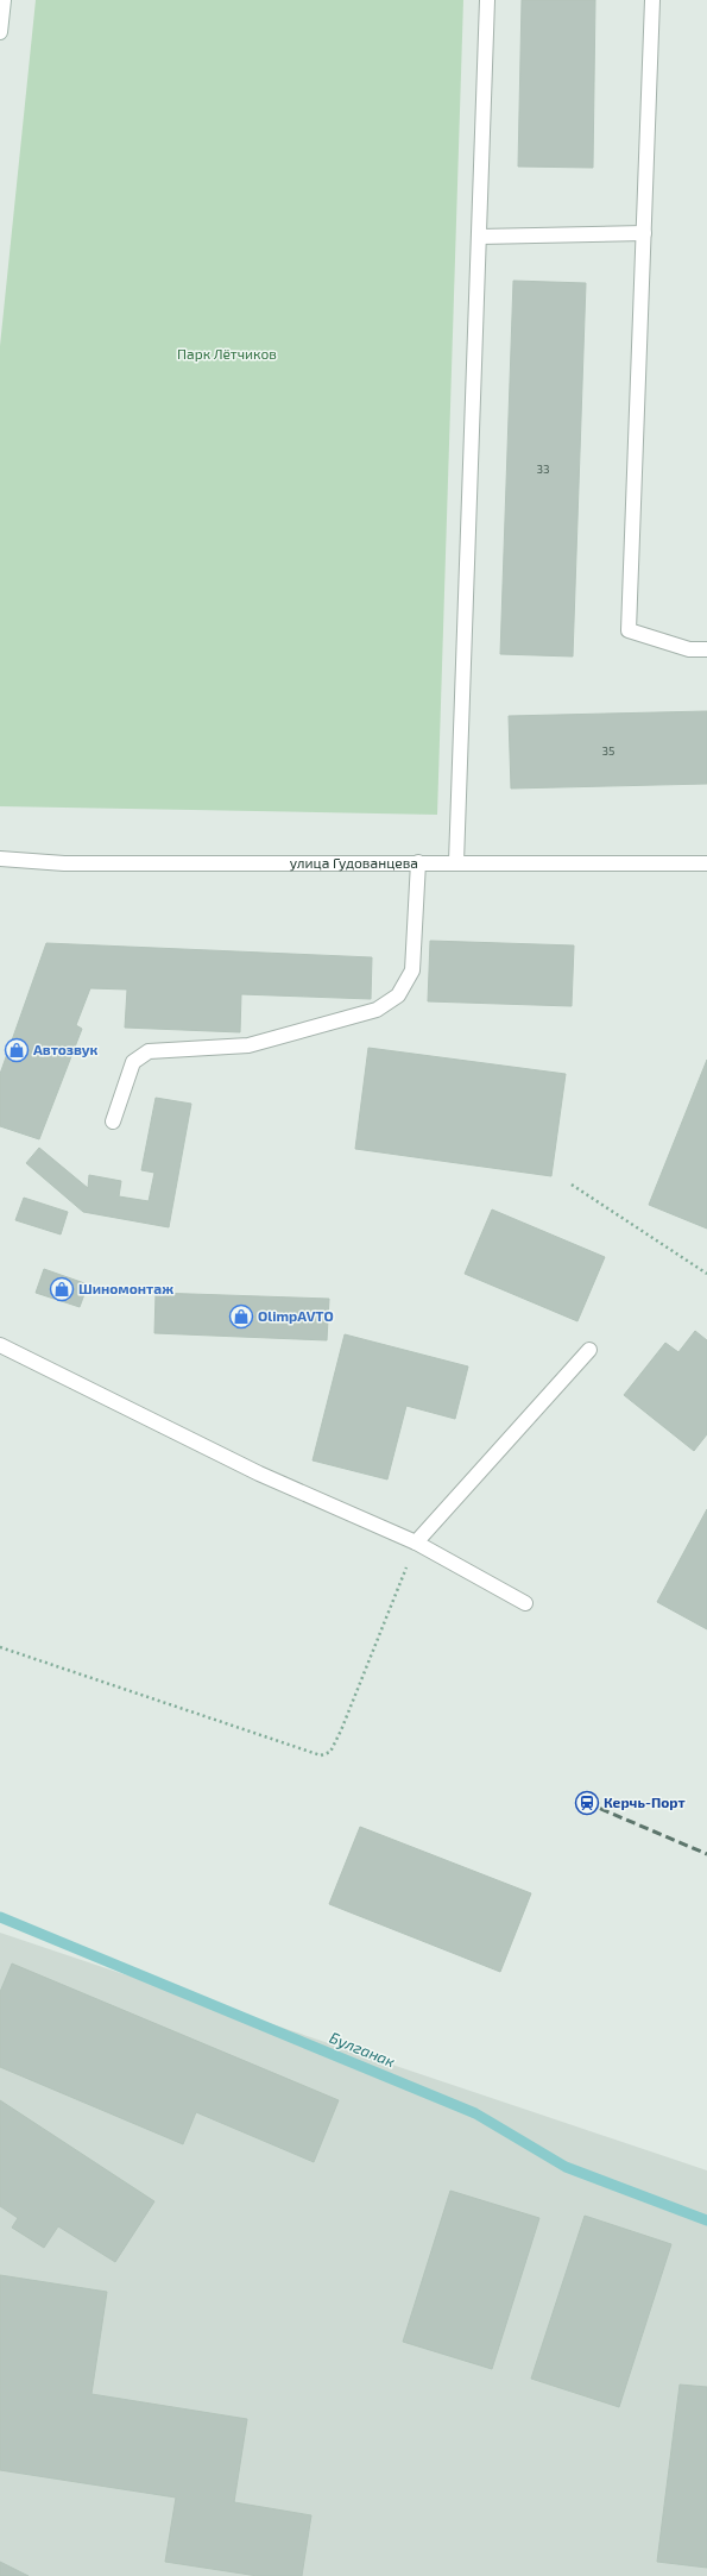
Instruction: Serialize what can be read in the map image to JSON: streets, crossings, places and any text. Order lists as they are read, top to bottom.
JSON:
{
  "streets": {
    "street": ["улица Гудованцева"]
  },
  "water": ["Булганак"],
  "parks": ["Парк Лётчиков"],
  "places": {
    "shop": ["Автозвук", "Шиномонтаж", "OlimpAVTO"],
    "station": ["Керчь-Порт"]
  },
  "house_numbers": ["33", "35"]
}
